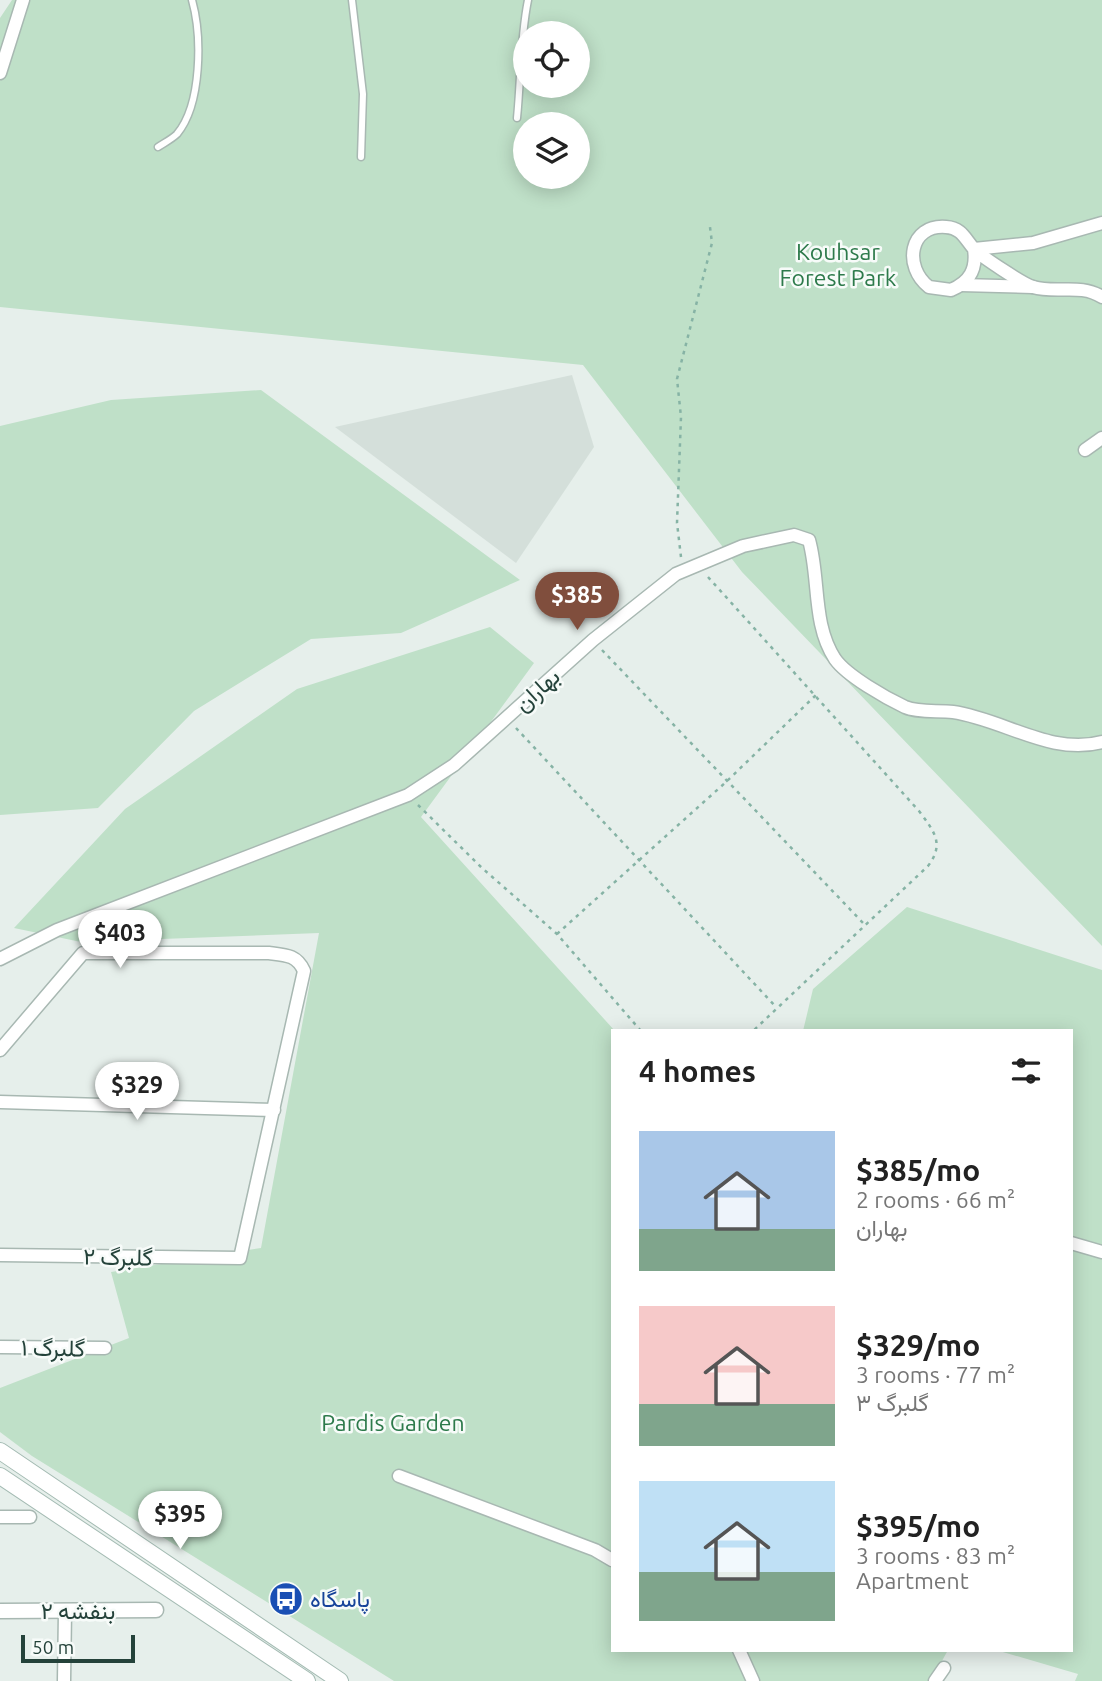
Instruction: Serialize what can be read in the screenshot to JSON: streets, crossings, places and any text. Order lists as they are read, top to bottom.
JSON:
{
  "streets": {
    "street": [
      "بهاران",
      "گلبرگ ۲",
      "گلبرگ ۱",
      "بنفشه ۲"
    ]
  },
  "parks": ["Kouhsar Forest Park", "Pardis Garden"],
  "places": {
    "bus stop": ["پاسگاه"]
  },
  "scale_bar": "50 m",
  "page": {
    "price": [
      "$385",
      "$403",
      "$329",
      "$395"
    ],
    "heading": "4 homes",
    "list": [
      {
        "name": "$385/mo",
        "note": "2 rooms · 66 m² · بهاران"
      },
      {
        "name": "$329/mo",
        "note": "3 rooms · 77 m² · گلبرگ ۳"
      },
      {
        "name": "$395/mo",
        "note": "3 rooms · 83 m² · Apartment"
      }
    ],
    "scale": "50 m"
  }
}
